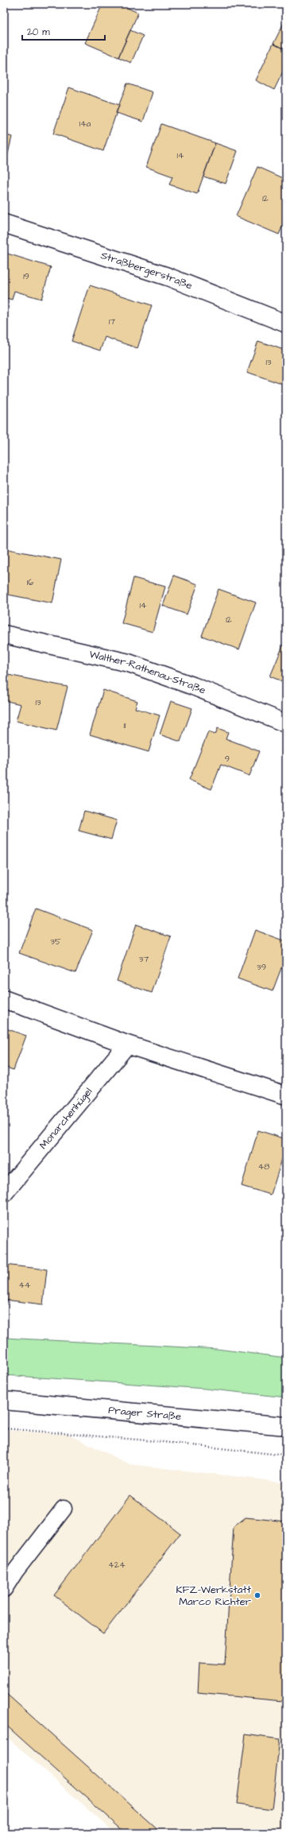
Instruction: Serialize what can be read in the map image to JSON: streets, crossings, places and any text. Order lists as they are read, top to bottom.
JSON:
{
  "streets": {
    "street": [
      "Straßbergerstraße",
      "Walther-Rathenau-Straße",
      "Monarchenhügel",
      "Prager Straße"
    ]
  },
  "places": ["KFZ-Werkstatt Marco Richter"],
  "house_numbers": [
    "14a",
    "14",
    "12",
    "19",
    "17",
    "13",
    "16",
    "14",
    "12",
    "13",
    "11",
    "9",
    "35",
    "37",
    "39",
    "48",
    "44",
    "424"
  ],
  "scale_bar": "20 m"
}
